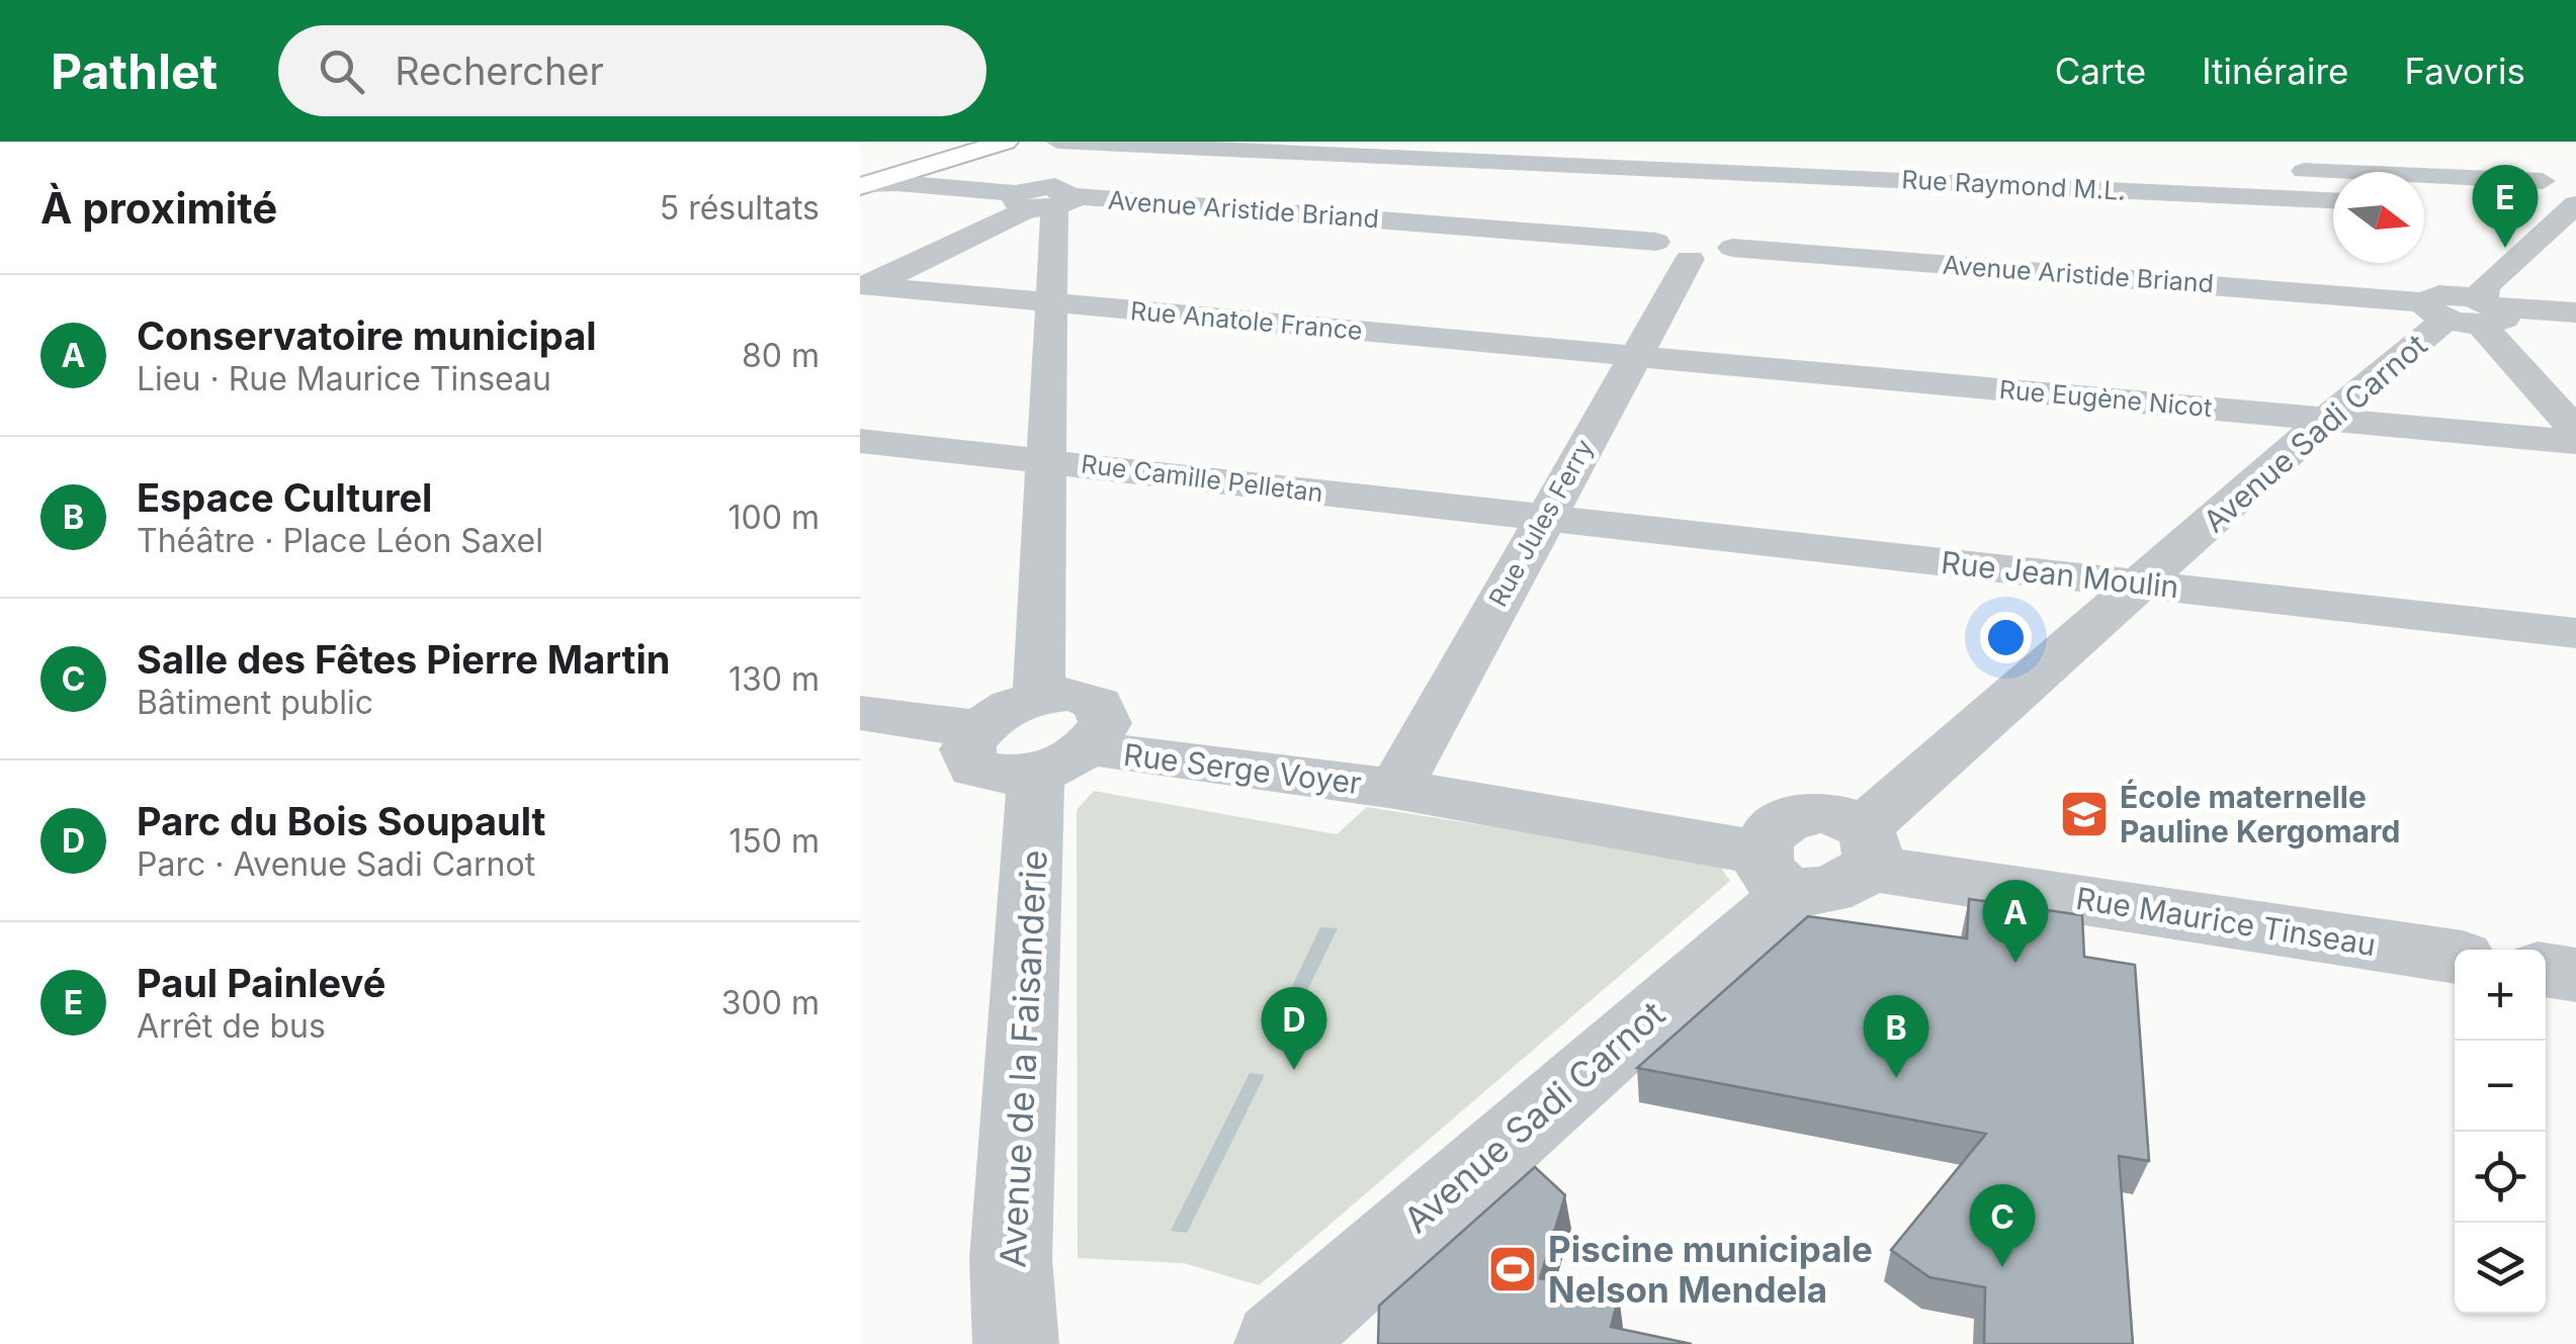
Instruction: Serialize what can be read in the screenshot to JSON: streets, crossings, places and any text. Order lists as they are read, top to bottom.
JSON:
{
  "streets": {
    "street": [
      "Rue Raymond M.L.",
      "Avenue Aristide Briand",
      "Rue Anatole France",
      "Rue Eugène Nicot",
      "Avenue Sadi Carnot",
      "Rue Camille Pelletan",
      "Rue Jules Ferry",
      "Rue Jean Moulin",
      "Rue Serge Voyer",
      "Rue Maurice Tinseau",
      "Avenue de la Faisanderie"
    ]
  },
  "crossings": [
    ["Avenue Aristide Briand", "Avenue Sadi Carnot"],
    ["Avenue Aristide Briand", "Rue Jules Ferry"],
    ["Rue Anatole France", "Rue Eugène Nicot"],
    ["Rue Anatole France", "Rue Jules Ferry"],
    ["Rue Eugène Nicot", "Avenue Sadi Carnot"],
    ["Rue Eugène Nicot", "Rue Jules Ferry"],
    ["Avenue Sadi Carnot", "Rue Jean Moulin"],
    ["Avenue Sadi Carnot", "Rue Maurice Tinseau"],
    ["Rue Camille Pelletan", "Rue Jules Ferry"],
    ["Rue Camille Pelletan", "Rue Jean Moulin"],
    ["Rue Jules Ferry", "Rue Jean Moulin"],
    ["Rue Jules Ferry", "Rue Serge Voyer"],
    ["Rue Serge Voyer", "Avenue de la Faisanderie"]
  ],
  "places": {
    "school or university": ["École maternelle Pauline Kergomard"],
    "sports": ["Piscine municipale Nelson Mendela"]
  },
  "north": "right",
  "page": {
    "header": "Pathlet",
    "search": "Rechercher",
    "nav": ["Carte", "Itinéraire", "Favoris"],
    "heading": ["À proximité", "5 résultats"],
    "pins": [
      "E",
      "A",
      "D",
      "B",
      "C"
    ],
    "list": [
      {
        "mark": "A",
        "name": "Conservatoire municipal",
        "note": "Lieu · Rue Maurice Tinseau",
        "value": "80 m"
      },
      {
        "mark": "B",
        "name": "Espace Culturel",
        "note": "Théâtre · Place Léon Saxel",
        "value": "100 m"
      },
      {
        "mark": "C",
        "name": "Salle des Fêtes Pierre Martin",
        "note": "Bâtiment public",
        "value": "130 m"
      },
      {
        "mark": "D",
        "name": "Parc du Bois Soupault",
        "note": "Parc · Avenue Sadi Carnot",
        "value": "150 m"
      },
      {
        "mark": "E",
        "name": "Paul Painlevé",
        "note": "Arrêt de bus",
        "value": "300 m"
      }
    ],
    "map_buttons": ["+", "−"]
  }
}
